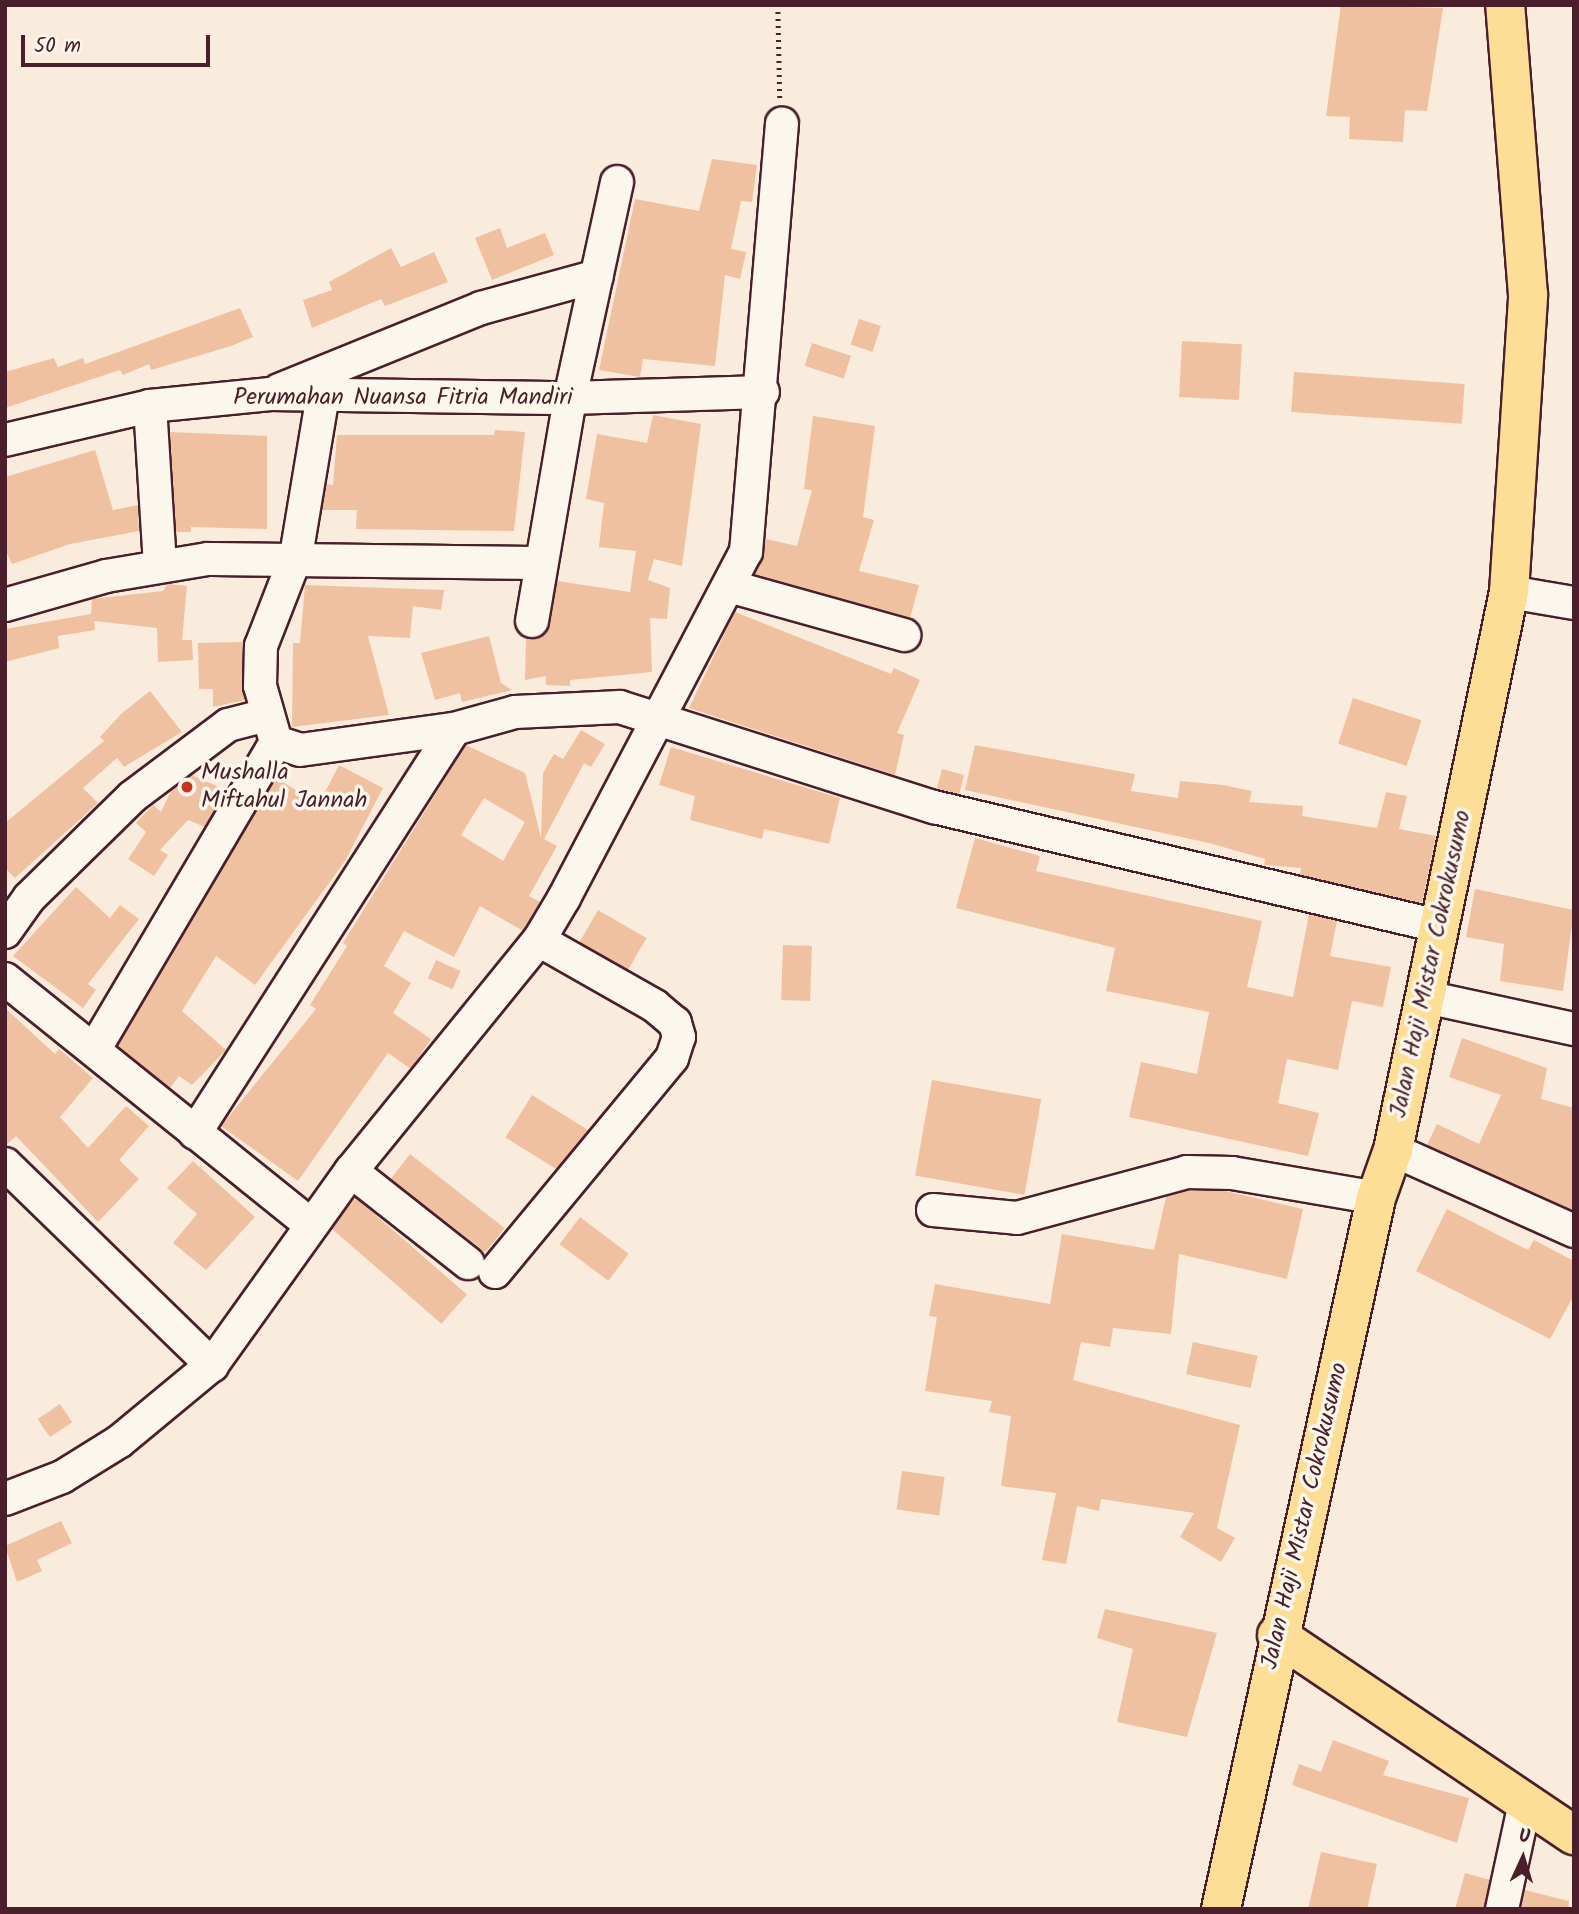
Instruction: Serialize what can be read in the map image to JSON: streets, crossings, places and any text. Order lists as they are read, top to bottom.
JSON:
{
  "streets": {
    "main road": ["Jalan Haji Mistar Cokrokusumo"],
    "street": ["Perumahan Nuansa Fitria Mandiri"]
  },
  "places": ["Mushalla Miftahul Jannah"],
  "scale_bar": "50 m",
  "north": "top"
}
